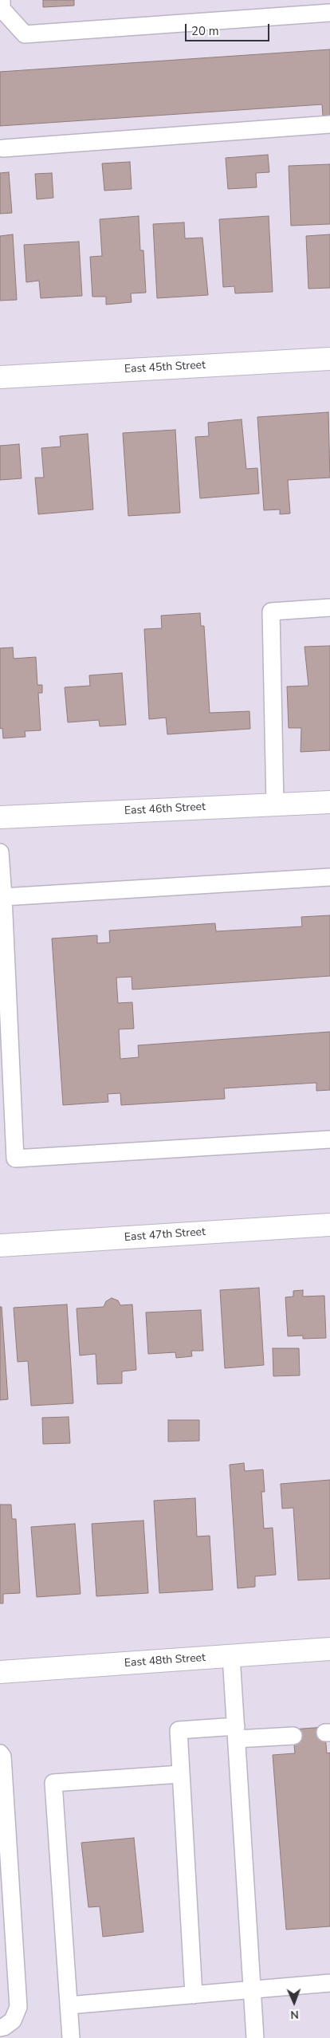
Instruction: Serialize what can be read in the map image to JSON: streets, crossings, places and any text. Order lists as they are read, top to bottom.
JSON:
{
  "streets": {
    "street": [
      "East 45th Street",
      "East 46th Street",
      "East 47th Street",
      "East 48th Street"
    ]
  },
  "scale_bar": "20 m",
  "north": "bottom"
}
